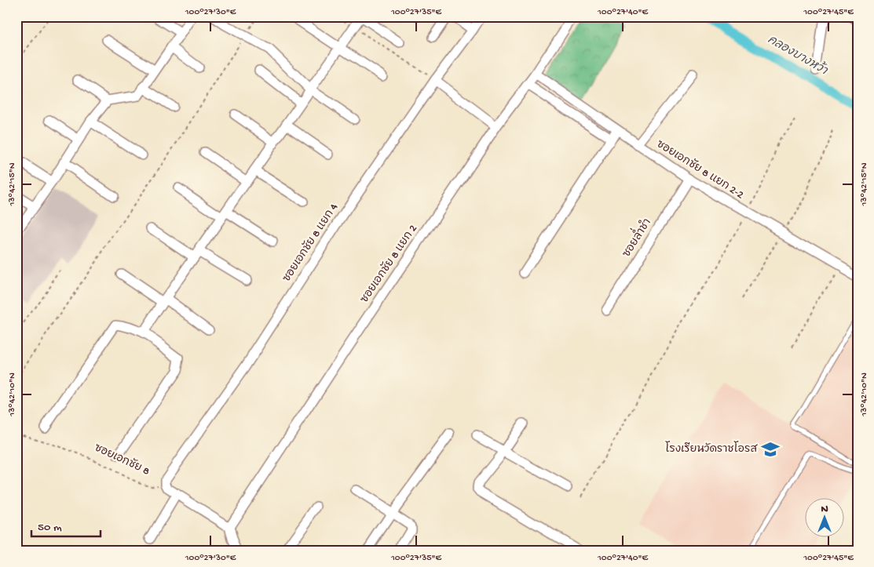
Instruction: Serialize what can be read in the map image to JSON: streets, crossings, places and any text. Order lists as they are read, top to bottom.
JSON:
{
  "streets": {
    "street": [
      "ซอยเอกชัย 8 แยก 2-2",
      "ซอยล่ำชำ",
      "ซอยเอกชัย 8 แยก 4",
      "ซอยเอกชัย 8 แยก 2"
    ],
    "path": ["ซอยเอกชัย 8"]
  },
  "crossings": [
    ["ซอยเอกชัย 8 แยก 2-2", "ซอยล่ำชำ"],
    ["ซอยเอกชัย 8 แยก 2-2", "ซอยเอกชัย 8 แยก 2"],
    ["ซอยเอกชัย 8 แยก 4", "ซอยเอกชัย 8"]
  ],
  "water": ["คลองบางหว้า"],
  "places": {
    "school or university": ["โรงเรียนวัดราชโอรส"]
  },
  "scale_bar": "50 m",
  "north": "top",
  "coordinates": [
    "100°27'30\"E",
    "100°27'35\"E",
    "100°27'40\"E",
    "100°27'45\"E",
    "13°42'15\"N",
    "13°42'10\"N"
  ]
}
